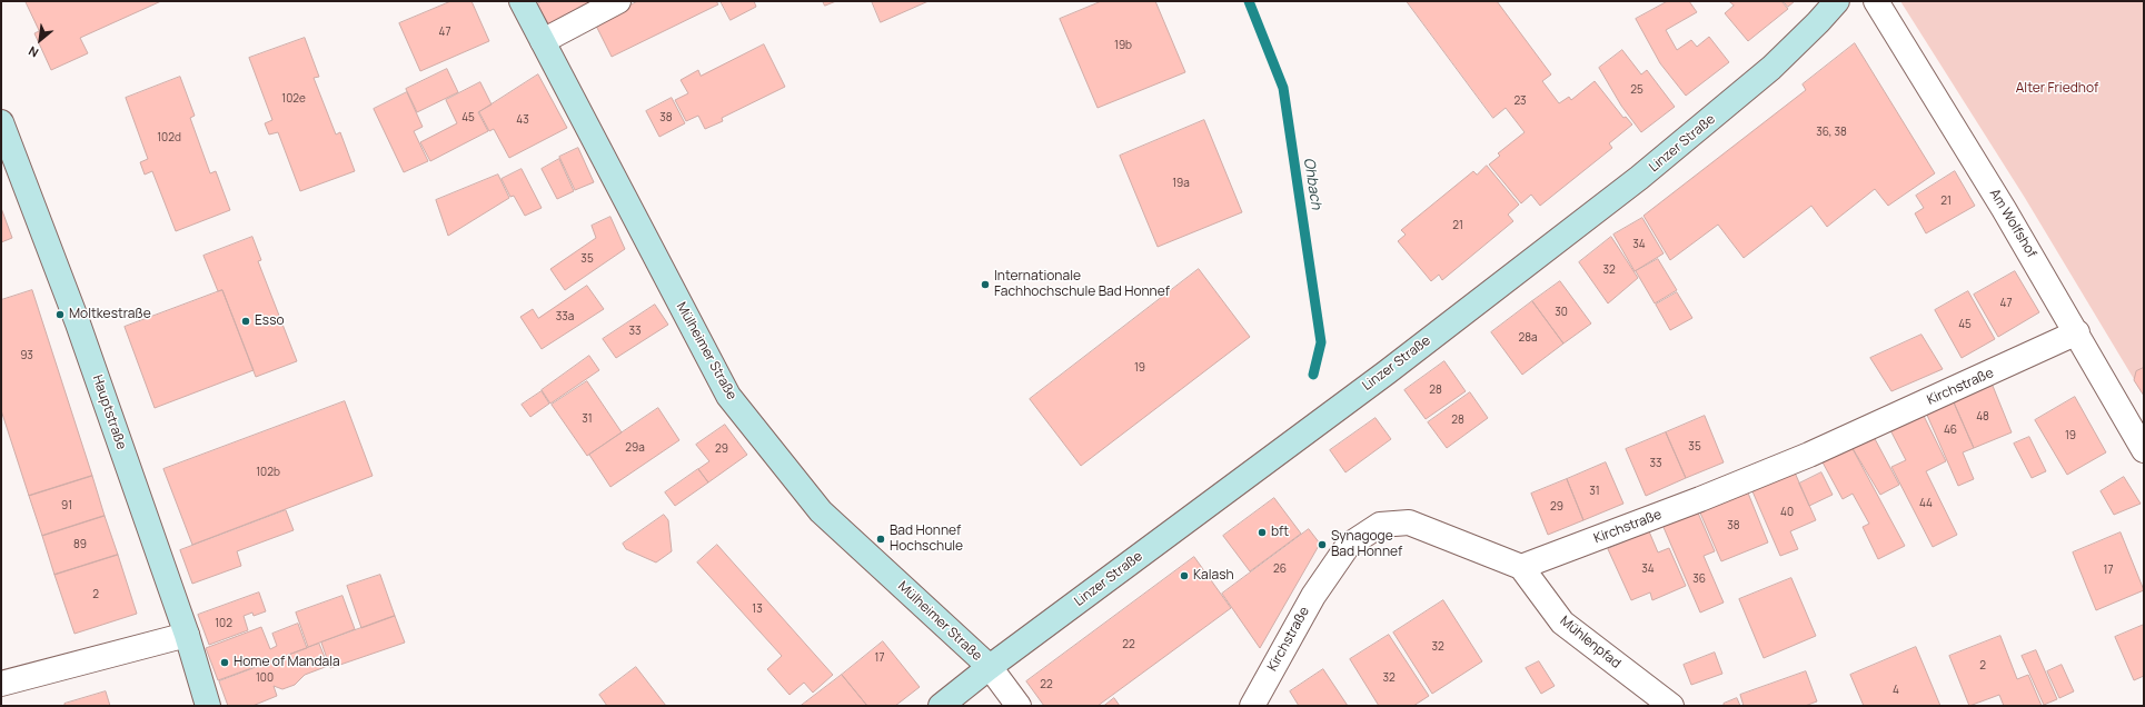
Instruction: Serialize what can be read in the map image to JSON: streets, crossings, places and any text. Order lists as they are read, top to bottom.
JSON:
{
  "streets": {
    "main road": ["Linzer Straße", "Mülheimer Straße", "Hauptstraße"],
    "street": ["Am Wolfshof", "Kirchstraße", "Mühlenpfad"]
  },
  "crossings": [
    ["Linzer Straße", "Mülheimer Straße"],
    ["Am Wolfshof", "Kirchstraße"],
    ["Kirchstraße", "Mühlenpfad"]
  ],
  "water": ["Ohbach"],
  "parks": ["Alter Friedhof"],
  "places": [
    "Internationale Fachhochschule Bad Honnef",
    "Moltkestraße",
    "Esso",
    "bft",
    "Bad Honnef Hochschule",
    "Synagoge Bad Honnef",
    "Kalash",
    "Home of Mandala"
  ],
  "house_numbers": [
    "47",
    "19b",
    "25",
    "102e",
    "23",
    "45",
    "38",
    "43",
    "36, 38",
    "102d",
    "19a",
    "21",
    "21",
    "34",
    "35",
    "32",
    "47",
    "30",
    "33a",
    "45",
    "33",
    "28a",
    "93",
    "19",
    "28",
    "48",
    "31",
    "28",
    "46",
    "19",
    "35",
    "29a",
    "29",
    "33",
    "102b",
    "31",
    "44",
    "91",
    "29",
    "40",
    "38",
    "89",
    "26",
    "34",
    "17",
    "36",
    "2",
    "13",
    "102",
    "22",
    "32",
    "17",
    "2",
    "100",
    "32",
    "22",
    "4"
  ],
  "north": "bottom left"
}
